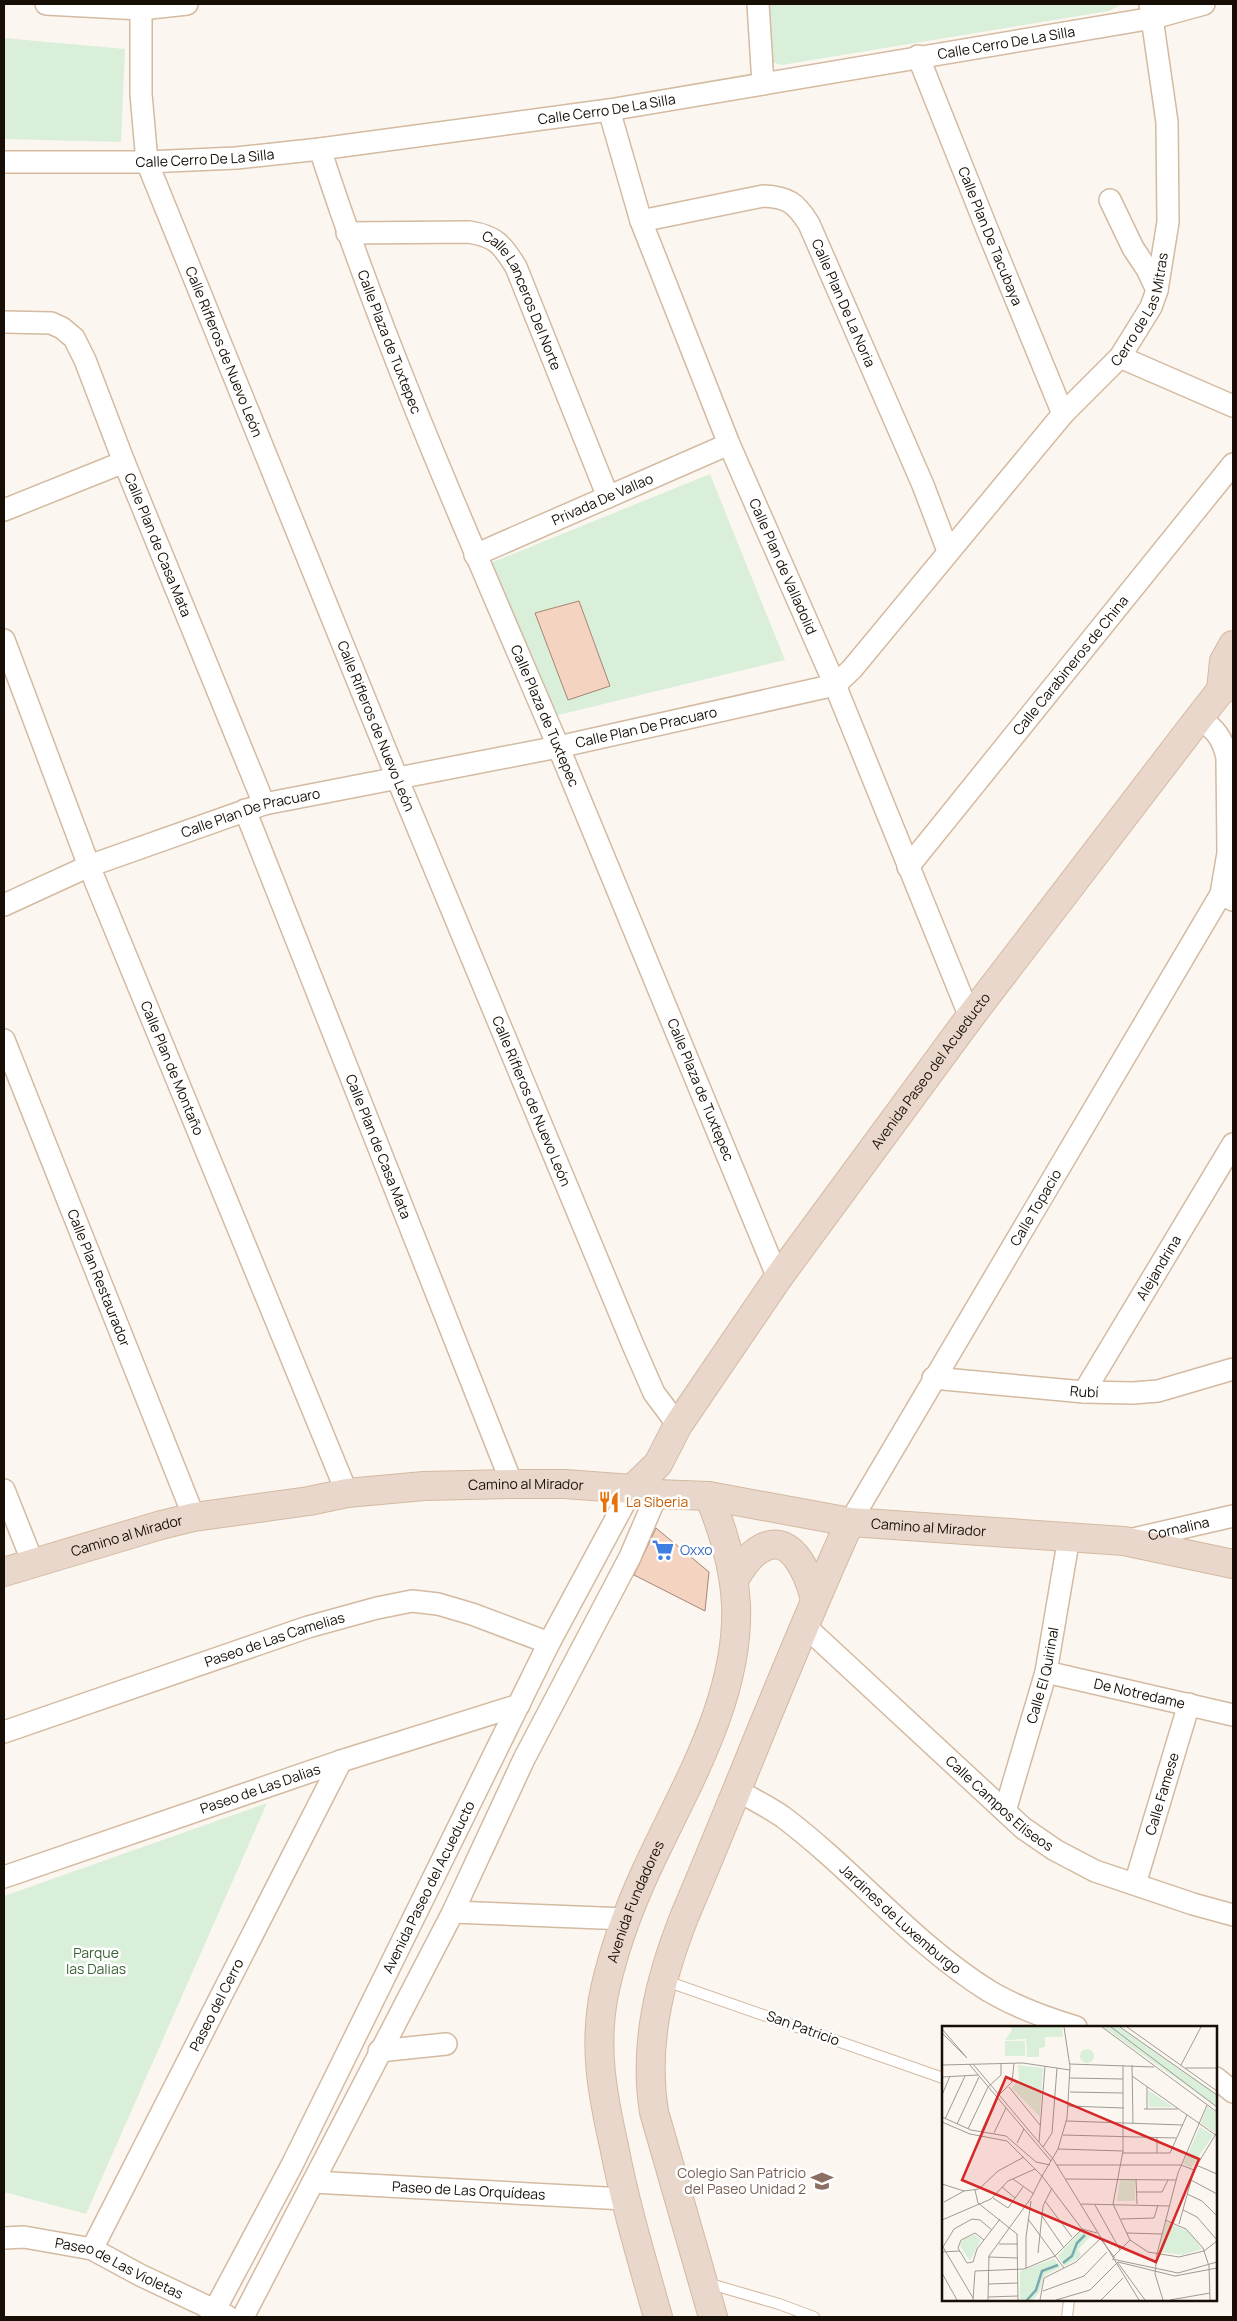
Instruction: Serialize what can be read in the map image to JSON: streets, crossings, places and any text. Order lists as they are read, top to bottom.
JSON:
{
  "streets": {
    "main road": ["Avenida Paseo del Acueducto", "Camino al Mirador", "Avenida Fundadores"],
    "street": [
      "Calle Cerro De La Silla",
      "Calle Plan De Tacubaya",
      "Calle Plan De La Noria",
      "Calle Lanceros Del Norte",
      "Cerro de Las Mitras",
      "Calle Plaza de Tuxtepec",
      "Calle Rifleros de Nuevo León",
      "Privada De Vallao",
      "Calle Plan de Casa Mata",
      "Calle Plan de Valladolid",
      "Calle Carabineros de China",
      "Calle Plan De Pracuaro",
      "Calle Plan de Montaño",
      "Calle Topacio",
      "Alejandrina",
      "Calle Plan Restaurador",
      "Rubí",
      "Cornalina",
      "Paseo de Las Camelias",
      "Calle El Quirinal",
      "De Notredame",
      "Paseo de Las Dalias",
      "Calle Famese",
      "Calle Campos Elíseos",
      "Jardines de Luxemburgo",
      "Paseo del Cerro",
      "Paseo de Las Orquídeas",
      "Paseo de Las Violetas"
    ],
    "lane": ["San Patricio"]
  },
  "crossings": [
    ["Calle Cerro De La Silla", "Calle Plan De Tacubaya"],
    ["Calle Cerro De La Silla", "Cerro de Las Mitras"],
    ["Calle Cerro De La Silla", "Calle Plaza de Tuxtepec"],
    ["Calle Cerro De La Silla", "Calle Rifleros de Nuevo León"],
    ["Calle Cerro De La Silla", "Calle Plan de Valladolid"],
    ["Calle Plan De Tacubaya", "Cerro de Las Mitras"],
    ["Calle Plan De La Noria", "Cerro de Las Mitras"],
    ["Calle Plan De La Noria", "Calle Plan de Valladolid"],
    ["Calle Lanceros Del Norte", "Calle Plaza de Tuxtepec"],
    ["Calle Lanceros Del Norte", "Privada De Vallao"],
    ["Calle Plaza de Tuxtepec", "Privada De Vallao"],
    ["Calle Plaza de Tuxtepec", "Calle Plan De Pracuaro"],
    ["Calle Plaza de Tuxtepec", "Avenida Paseo del Acueducto"],
    ["Calle Rifleros de Nuevo León", "Calle Plan De Pracuaro"],
    ["Calle Rifleros de Nuevo León", "Avenida Paseo del Acueducto"],
    ["Privada De Vallao", "Calle Plan de Valladolid"],
    ["Calle Plan de Casa Mata", "Calle Plan De Pracuaro"],
    ["Calle Plan de Casa Mata", "Camino al Mirador"],
    ["Calle Plan de Valladolid", "Calle Carabineros de China"],
    ["Calle Plan de Valladolid", "Calle Plan De Pracuaro"],
    ["Calle Plan de Valladolid", "Avenida Paseo del Acueducto"],
    ["Calle Plan De Pracuaro", "Calle Plan de Montaño"],
    ["Calle Plan de Montaño", "Camino al Mirador"],
    ["Avenida Paseo del Acueducto", "Camino al Mirador"],
    ["Avenida Paseo del Acueducto", "Paseo de Las Camelias"],
    ["Avenida Paseo del Acueducto", "Paseo de Las Dalias"],
    ["Avenida Paseo del Acueducto", "Paseo de Las Orquídeas"],
    ["Avenida Paseo del Acueducto", "Paseo de Las Violetas"],
    ["Calle Topacio", "Rubí"],
    ["Calle Topacio", "Camino al Mirador"],
    ["Alejandrina", "Rubí"],
    ["Calle Plan Restaurador", "Camino al Mirador"],
    ["Camino al Mirador", "Cornalina"],
    ["Camino al Mirador", "Calle El Quirinal"],
    ["Camino al Mirador", "Avenida Fundadores"],
    ["Calle El Quirinal", "De Notredame"],
    ["Calle El Quirinal", "Calle Campos Elíseos"],
    ["De Notredame", "Calle Famese"],
    ["Paseo de Las Dalias", "Paseo del Cerro"],
    ["Calle Famese", "Calle Campos Elíseos"],
    ["Avenida Fundadores", "Paseo de Las Orquídeas"],
    ["Paseo del Cerro", "Paseo de Las Violetas"]
  ],
  "parks": ["Parque las Dalias"],
  "places": {
    "restaurant": ["La Siberia"],
    "supermarket": ["Oxxo"],
    "school or university": ["Colegio San Patricio del Paseo Unidad 2"]
  }
}
